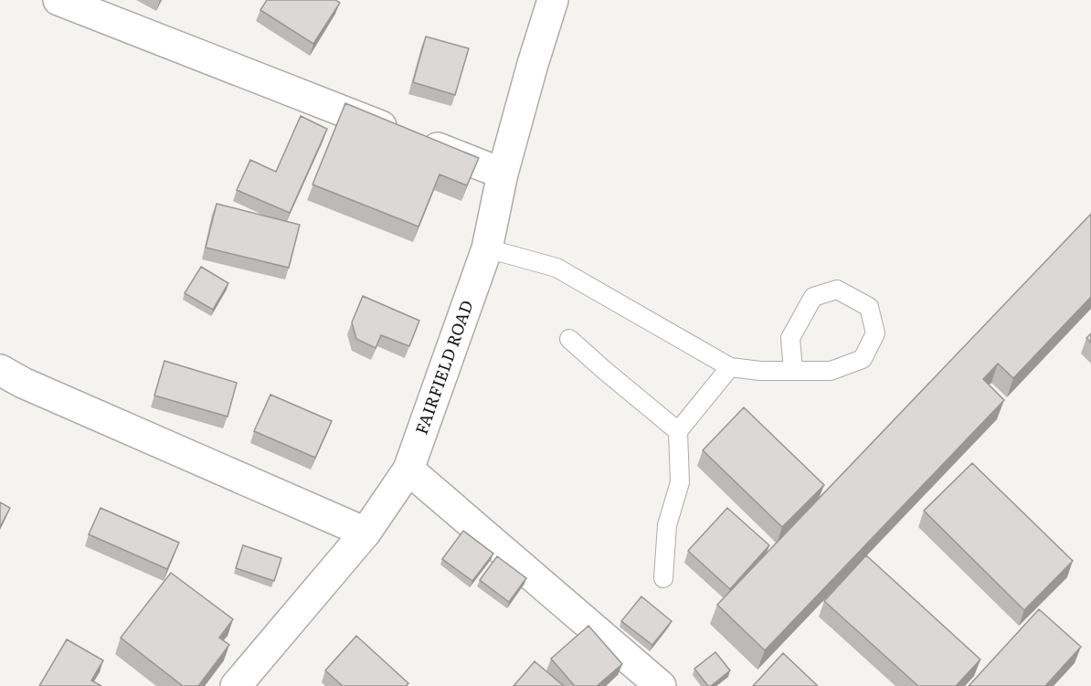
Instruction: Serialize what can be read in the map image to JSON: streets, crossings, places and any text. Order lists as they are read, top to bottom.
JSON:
{
  "streets": {
    "street": ["FAIRFIELD ROAD"]
  }
}
